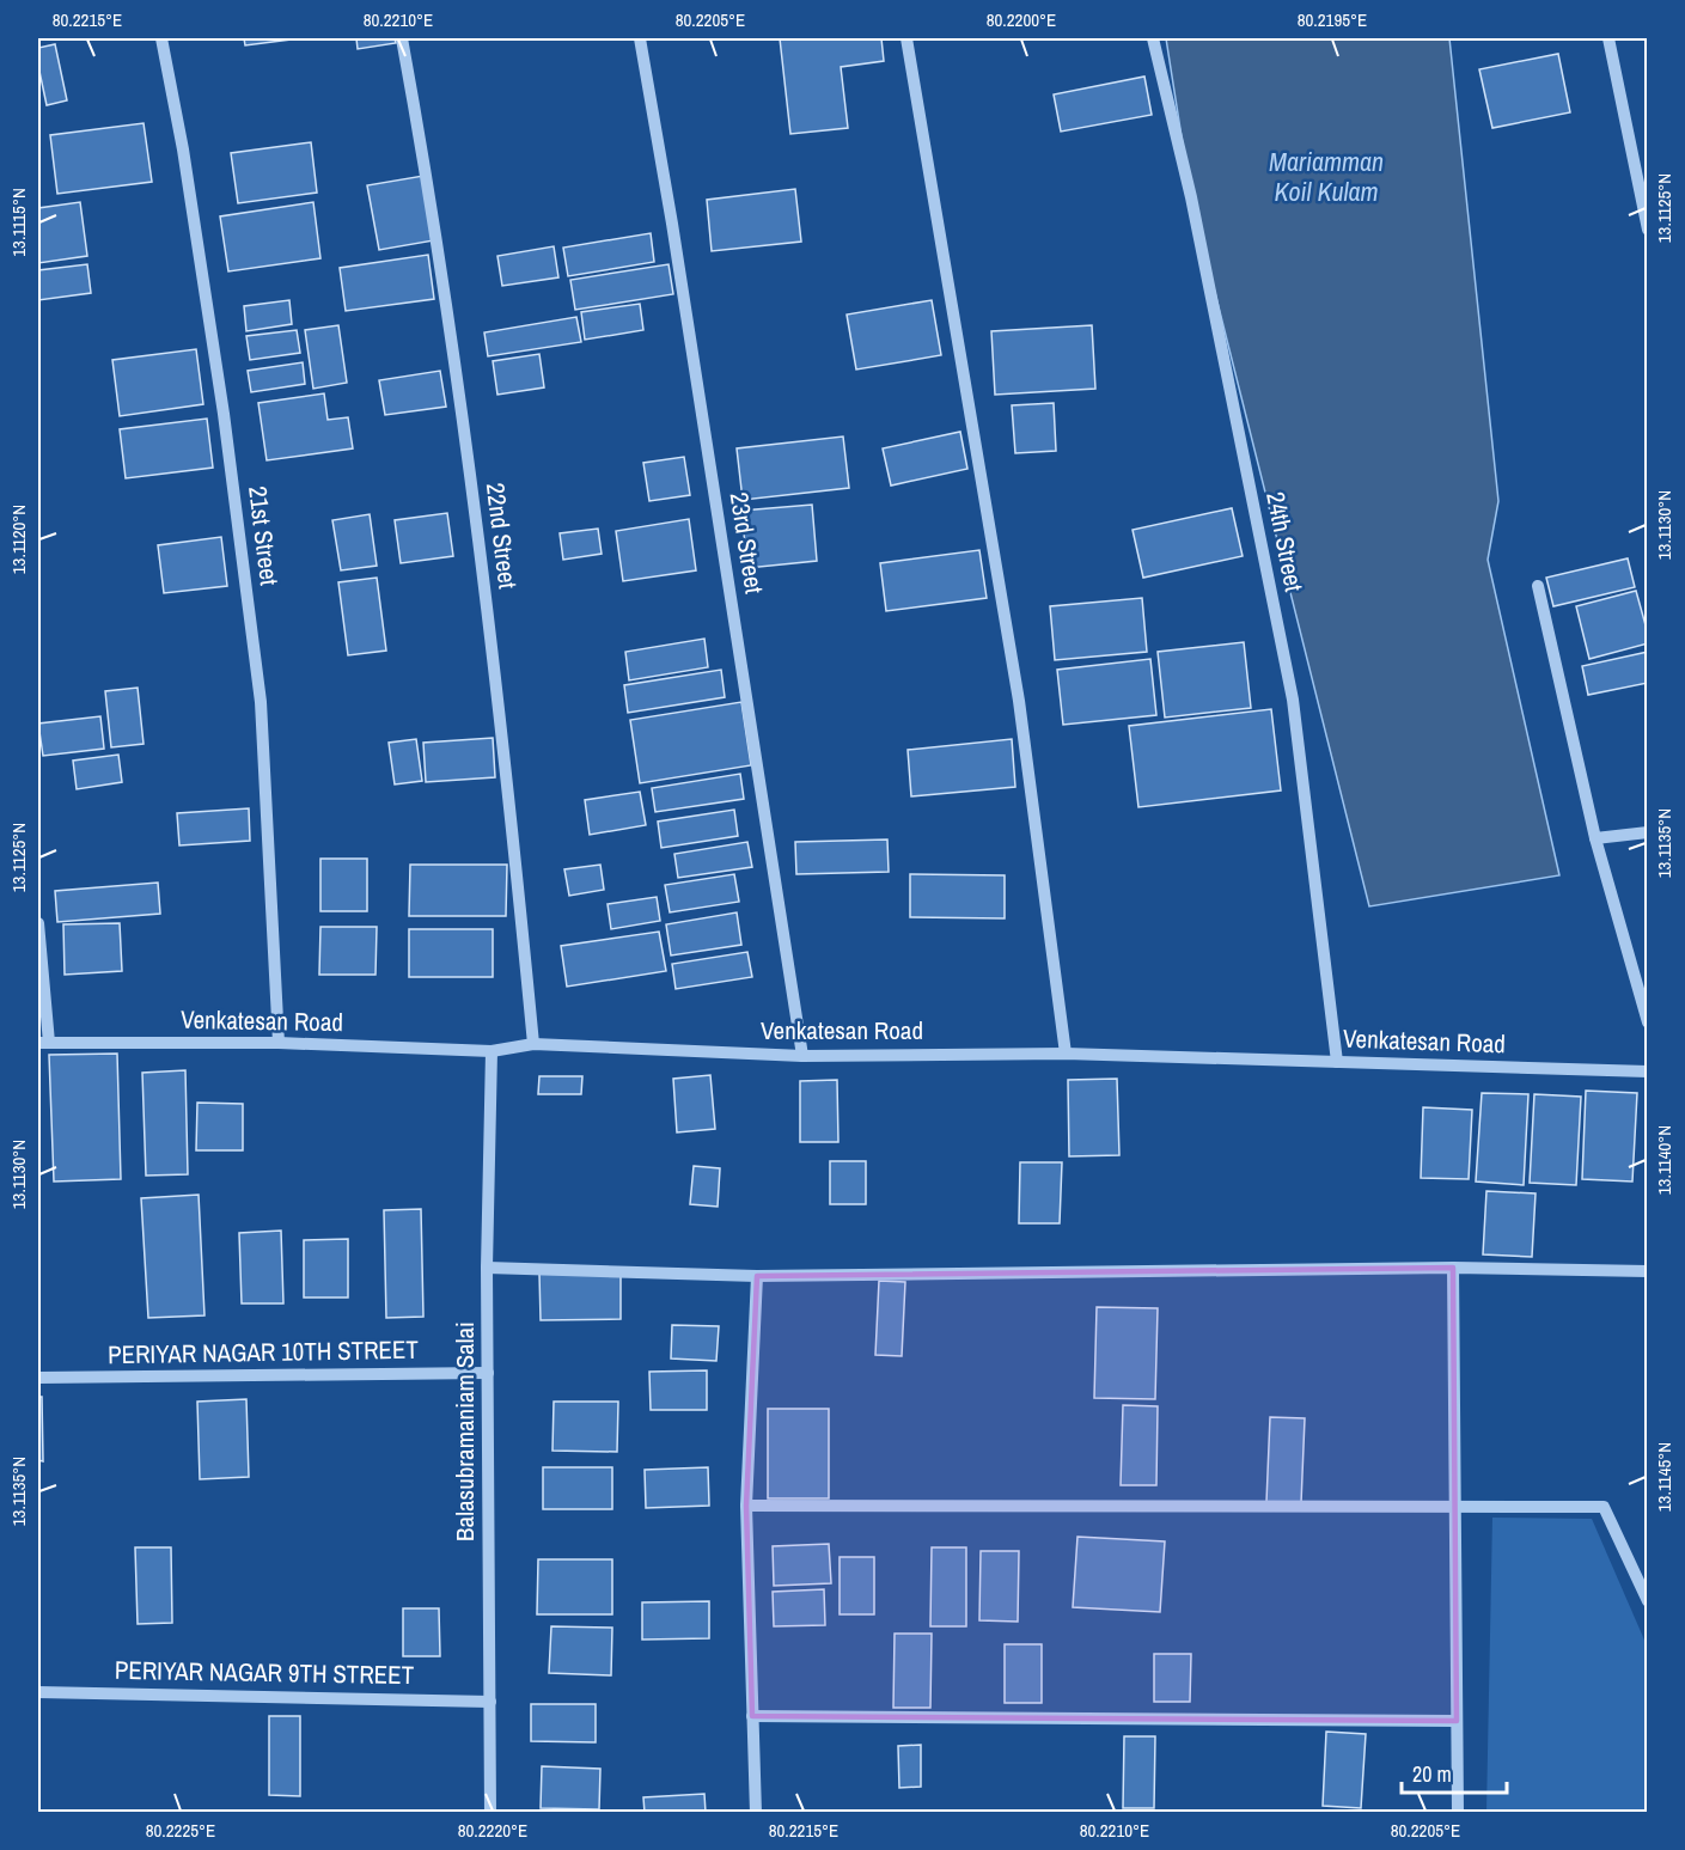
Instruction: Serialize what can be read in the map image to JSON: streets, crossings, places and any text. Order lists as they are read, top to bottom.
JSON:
{
  "streets": {
    "street": [
      "21st Street",
      "22nd Street",
      "24th Street",
      "23rd Street",
      "Venkatesan Road",
      "PERIYAR NAGAR 10TH STREET",
      "Balasubramaniam Salai",
      "PERIYAR NAGAR 9TH STREET"
    ]
  },
  "crossings": [
    ["21st Street", "Venkatesan Road"],
    ["22nd Street", "Venkatesan Road"],
    ["24th Street", "Venkatesan Road"],
    ["23rd Street", "Venkatesan Road"],
    ["Venkatesan Road", "Balasubramaniam Salai"],
    ["PERIYAR NAGAR 10TH STREET", "Balasubramaniam Salai"],
    ["Balasubramaniam Salai", "PERIYAR NAGAR 9TH STREET"]
  ],
  "water": ["Mariamman Koil Kulam"],
  "scale_bar": "20 m",
  "coordinates": [
    "80.2215°E",
    "80.2210°E",
    "80.2205°E",
    "80.2200°E",
    "80.2195°E",
    "13.1125°N",
    "13.1115°N",
    "13.1130°N",
    "13.1120°N",
    "13.1135°N",
    "13.1140°N",
    "13.1145°N",
    "80.2225°E",
    "80.2220°E"
  ]
}
